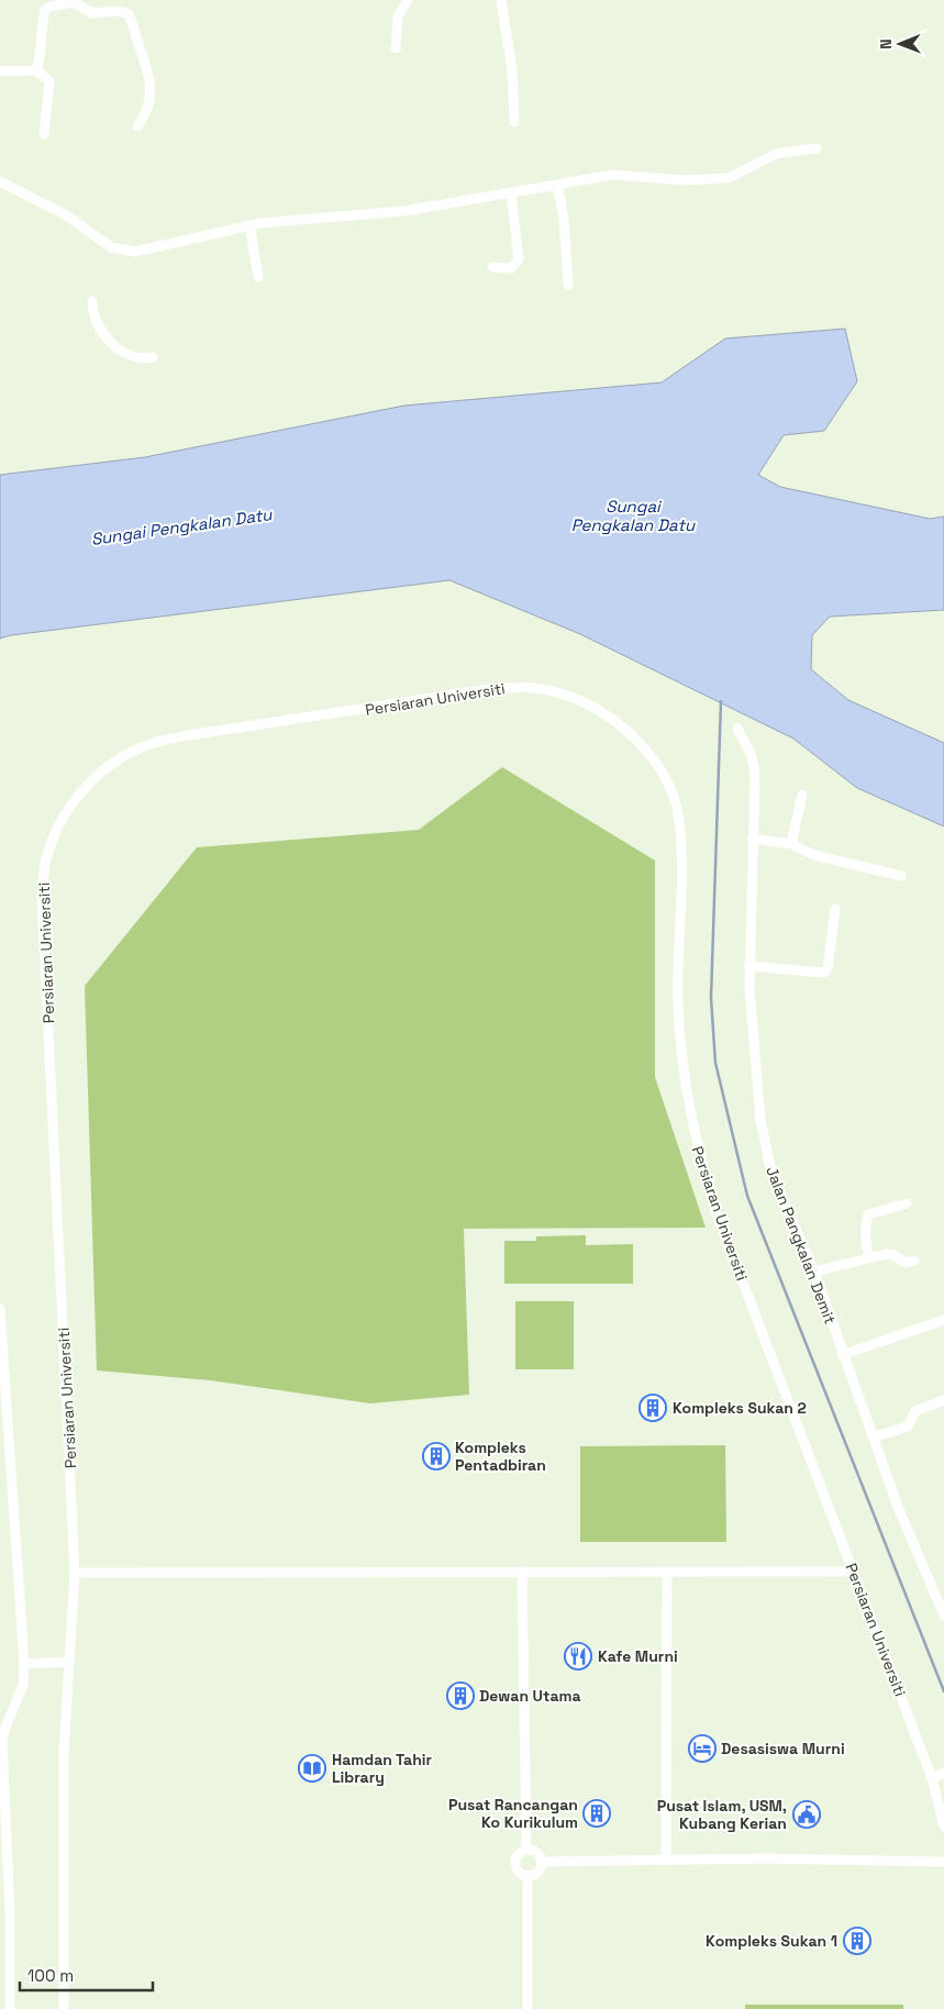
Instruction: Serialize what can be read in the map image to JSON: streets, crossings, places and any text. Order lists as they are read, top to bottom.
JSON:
{
  "streets": {
    "street": ["Persiaran Universiti", "Jalan Pangkalan Demit"]
  },
  "water": ["Sungai Pengkalan Datu"],
  "places": {
    "building": [
      "Kompleks Sukan 2",
      "Kompleks Pentadbiran",
      "Dewan Utama",
      "Pusat Rancangan Ko Kurikulum",
      "Kompleks Sukan 1"
    ],
    "restaurant": ["Kafe Murni"],
    "hotel": ["Desasiswa Murni"],
    "library": ["Hamdan Tahir Library"],
    "public building": ["Pusat Islam, USM, Kubang Kerian"]
  },
  "scale_bar": "100 m",
  "north": "left"
}
